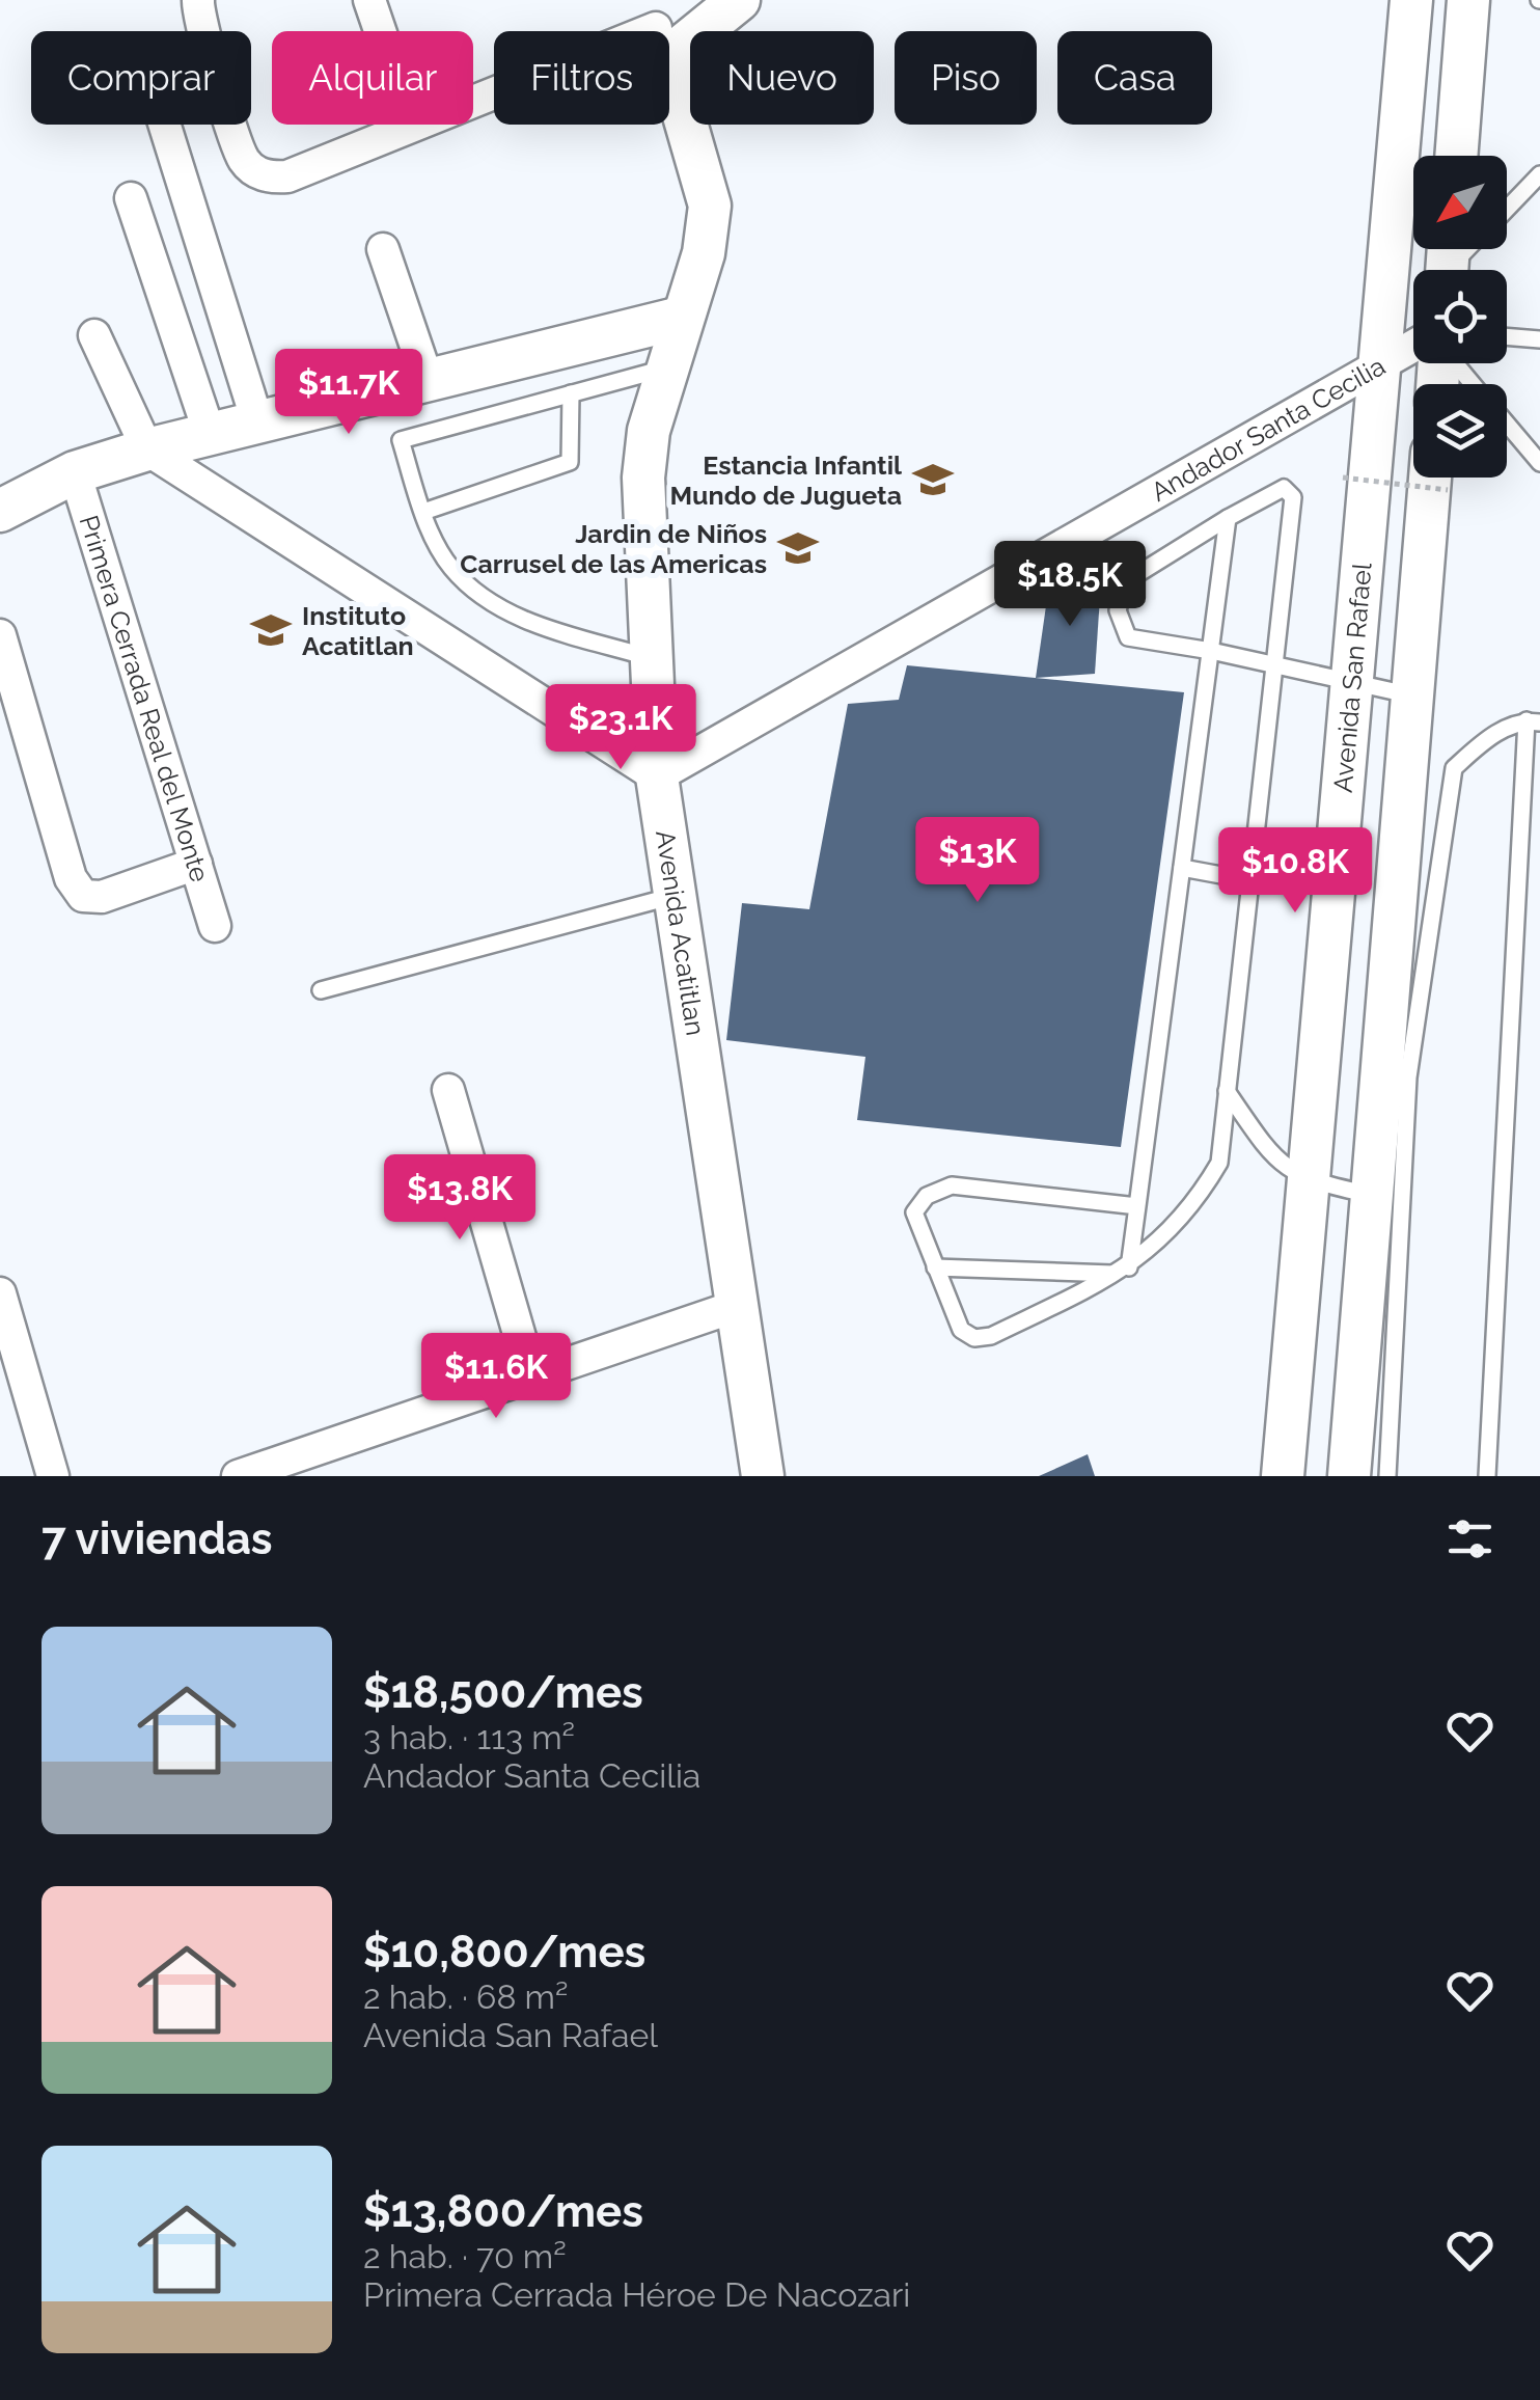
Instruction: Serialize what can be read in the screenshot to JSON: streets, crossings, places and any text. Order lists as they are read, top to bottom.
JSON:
{
  "streets": {
    "main road": ["Avenida San Rafael", "Avenida Acatitlan"],
    "street": ["Andador Santa Cecilia", "Primera Cerrada Real del Monte"]
  },
  "crossings": [
    ["Andador Santa Cecilia", "Avenida San Rafael"],
    ["Andador Santa Cecilia", "Avenida Acatitlan"]
  ],
  "places": {
    "school or university": ["Estancia Infantil Mundo de Jugueta", "Jardin de Niños Carrusel de las Americas", "Instituto Acatitlan"]
  },
  "north": "bottom left",
  "page": {
    "chip": [
      "Comprar",
      "Alquilar",
      "Filtros",
      "Nuevo",
      "Piso",
      "Casa"
    ],
    "price": [
      "$11.7K",
      "$18.5K",
      "$23.1K",
      "$13K",
      "$10.8K",
      "$13.8K",
      "$11.6K"
    ],
    "heading": "7 viviendas",
    "list": [
      {
        "name": "$18,500/mes",
        "note": "3 hab. · 113 m² · Andador Santa Cecilia"
      },
      {
        "name": "$10,800/mes",
        "note": "2 hab. · 68 m² · Avenida San Rafael"
      },
      {
        "name": "$13,800/mes",
        "note": "2 hab. · 70 m² · Primera Cerrada Héroe De Nacozari"
      }
    ]
  }
}
